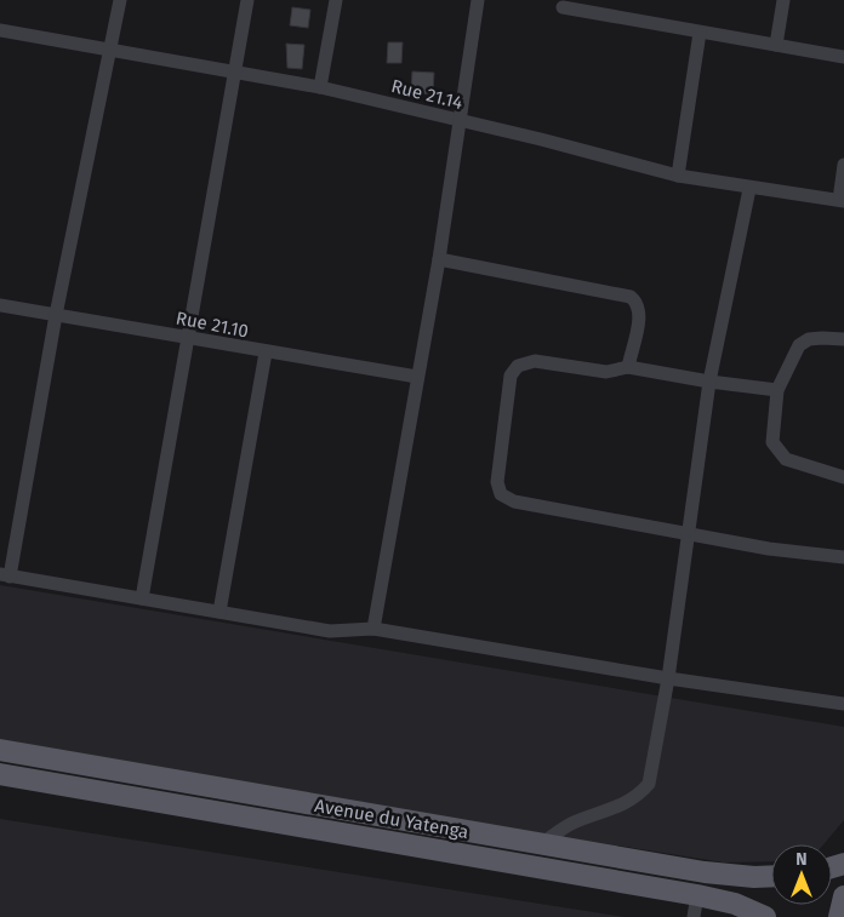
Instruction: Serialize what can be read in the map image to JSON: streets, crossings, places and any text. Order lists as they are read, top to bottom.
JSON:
{
  "streets": {
    "main road": ["Avenue du Yatenga"],
    "street": ["Rue 21.14", "Rue 21.10"]
  },
  "north": "top"
}
